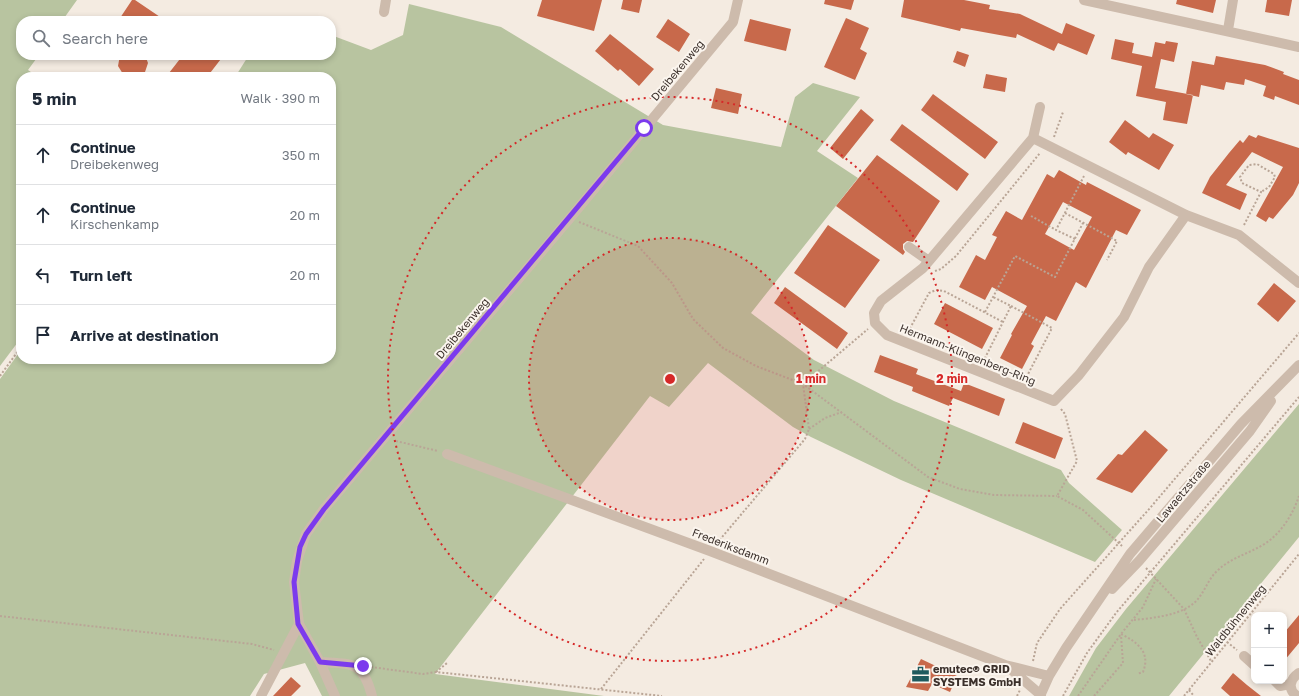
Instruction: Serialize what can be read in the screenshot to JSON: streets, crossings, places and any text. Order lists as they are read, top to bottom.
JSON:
{
  "streets": {
    "street": [
      "Dreibekenweg",
      "Hermann-Klingenberg-Ring",
      "Lawaetzstraße",
      "Frederiksdamm"
    ],
    "path": ["Waldbühnenweg"]
  },
  "crossings": [
    ["Lawaetzstraße", "Frederiksdamm"]
  ],
  "places": {
    "office": ["emutec® GRID SYSTEMS GmbH"]
  },
  "page": {
    "search": "Search here",
    "heading": ["5 min", "Walk · 390 m"],
    "list": [
      ["Continue", "Dreibekenweg", "350 m"],
      ["Continue", "Kirschenkamp", "20 m"],
      ["Turn left", "20 m"],
      "Arrive at destination"
    ],
    "map_buttons": ["+", "−"]
  },
  "rings": ["1 min", "2 min"]
}
